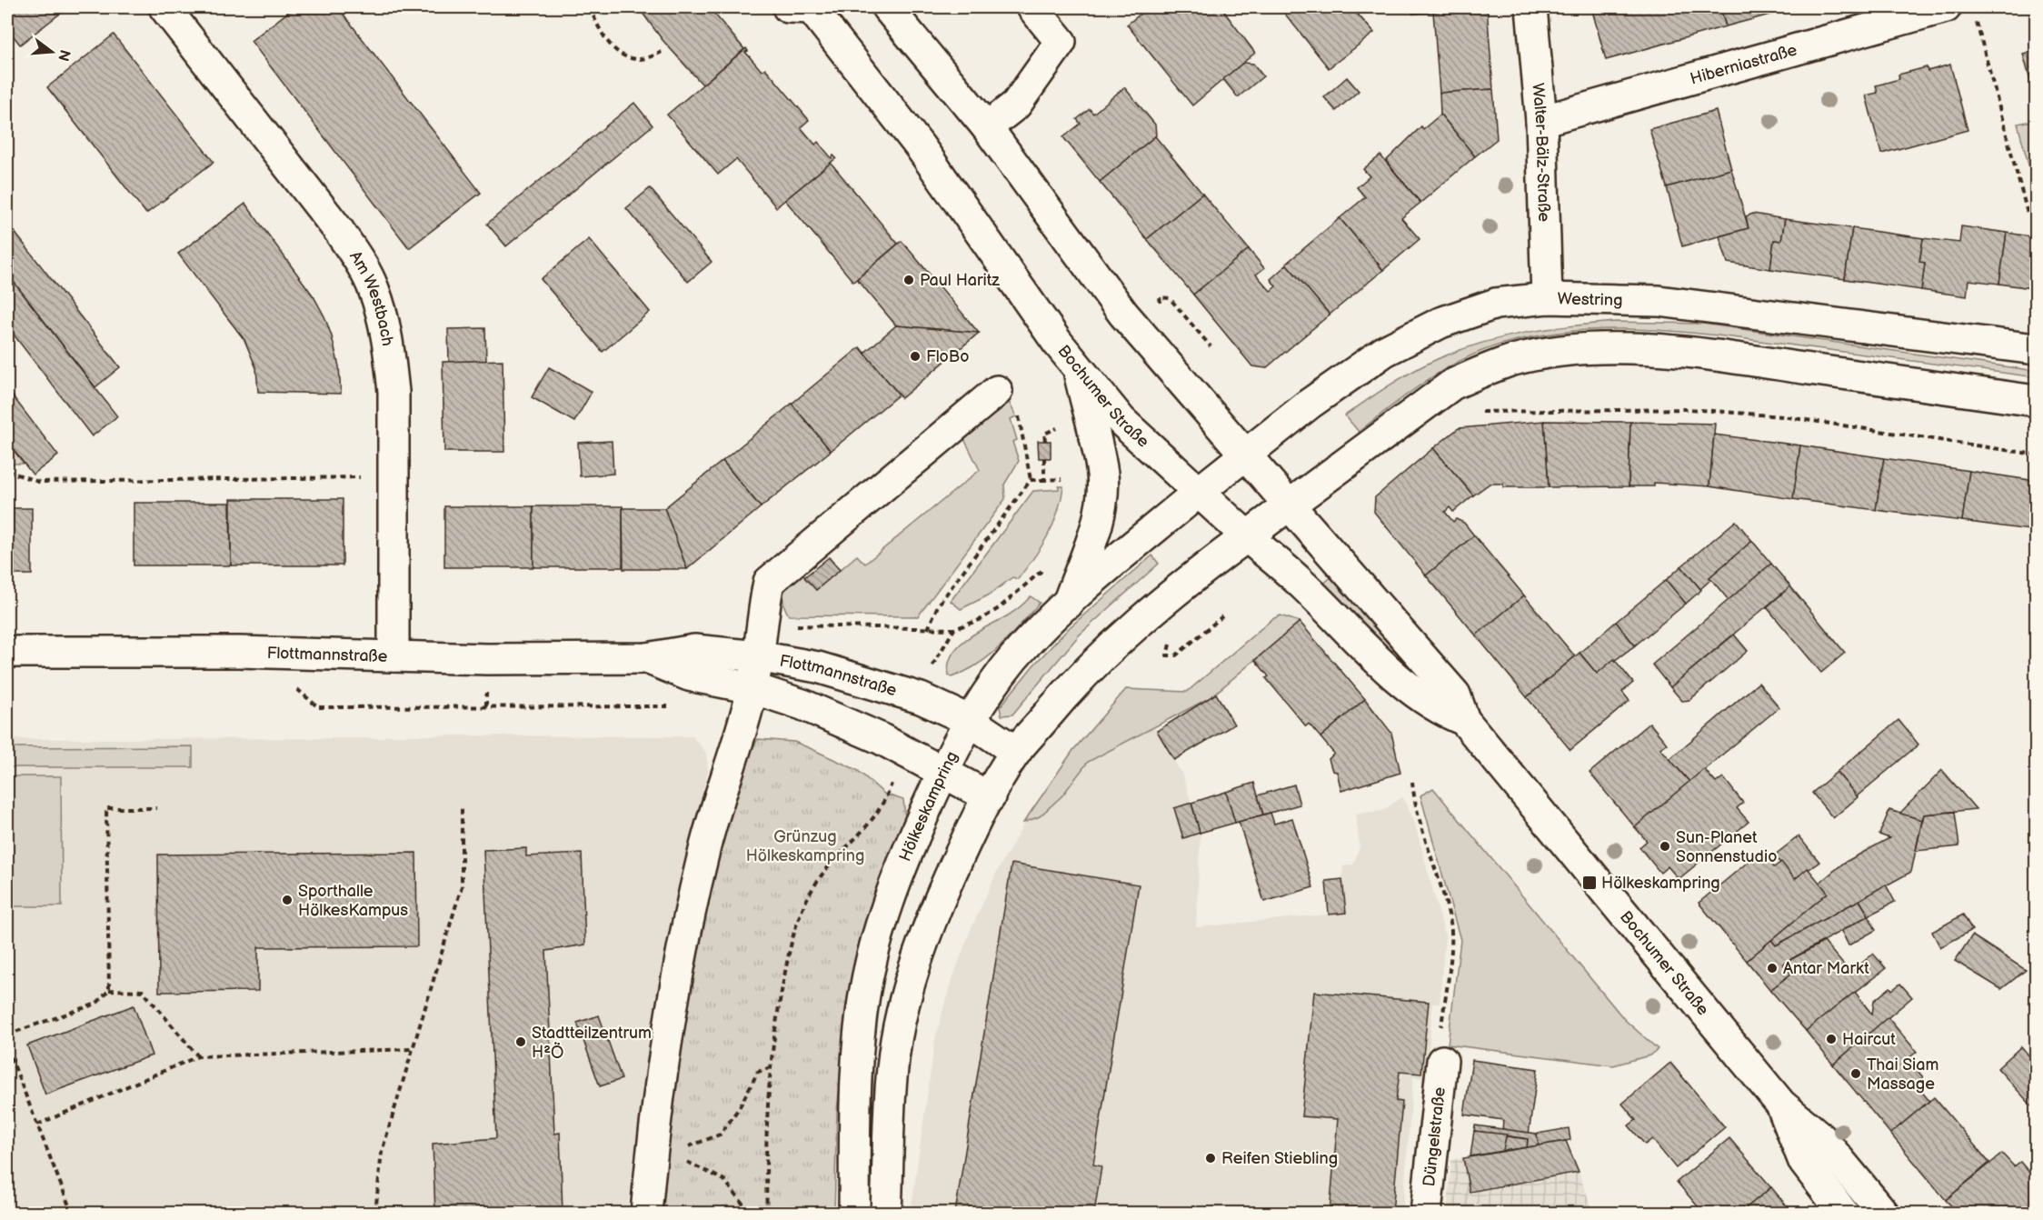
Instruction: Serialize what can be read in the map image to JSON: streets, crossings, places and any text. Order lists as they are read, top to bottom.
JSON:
{
  "streets": {
    "street": [
      "Hiberniastraße",
      "Walter-Bälz-Straße",
      "Westring",
      "Am Westbach",
      "Bochumer Straße",
      "Flottmannstraße",
      "Hölkeskampring",
      "Düngelstraße"
    ]
  },
  "crossings": [
    ["Hiberniastraße", "Walter-Bälz-Straße"],
    ["Walter-Bälz-Straße", "Westring"],
    ["Westring", "Bochumer Straße"],
    ["Westring", "Hölkeskampring"],
    ["Am Westbach", "Flottmannstraße"],
    ["Bochumer Straße", "Hölkeskampring"],
    ["Flottmannstraße", "Hölkeskampring"]
  ],
  "parks": ["Grünzug Hölkeskampring"],
  "places": {
    "other": [
      "Paul Haritz",
      "FloBo",
      "Sun-Planet Sonnenstudio",
      "Sporthalle HölkesKampus",
      "Antar Markt",
      "Haircut",
      "Stadtteilzentrum H²Ö",
      "Thai Siam Massage",
      "Reifen Stiebling"
    ],
    "transit": ["Hölkeskampring"]
  },
  "north": "right"
}
